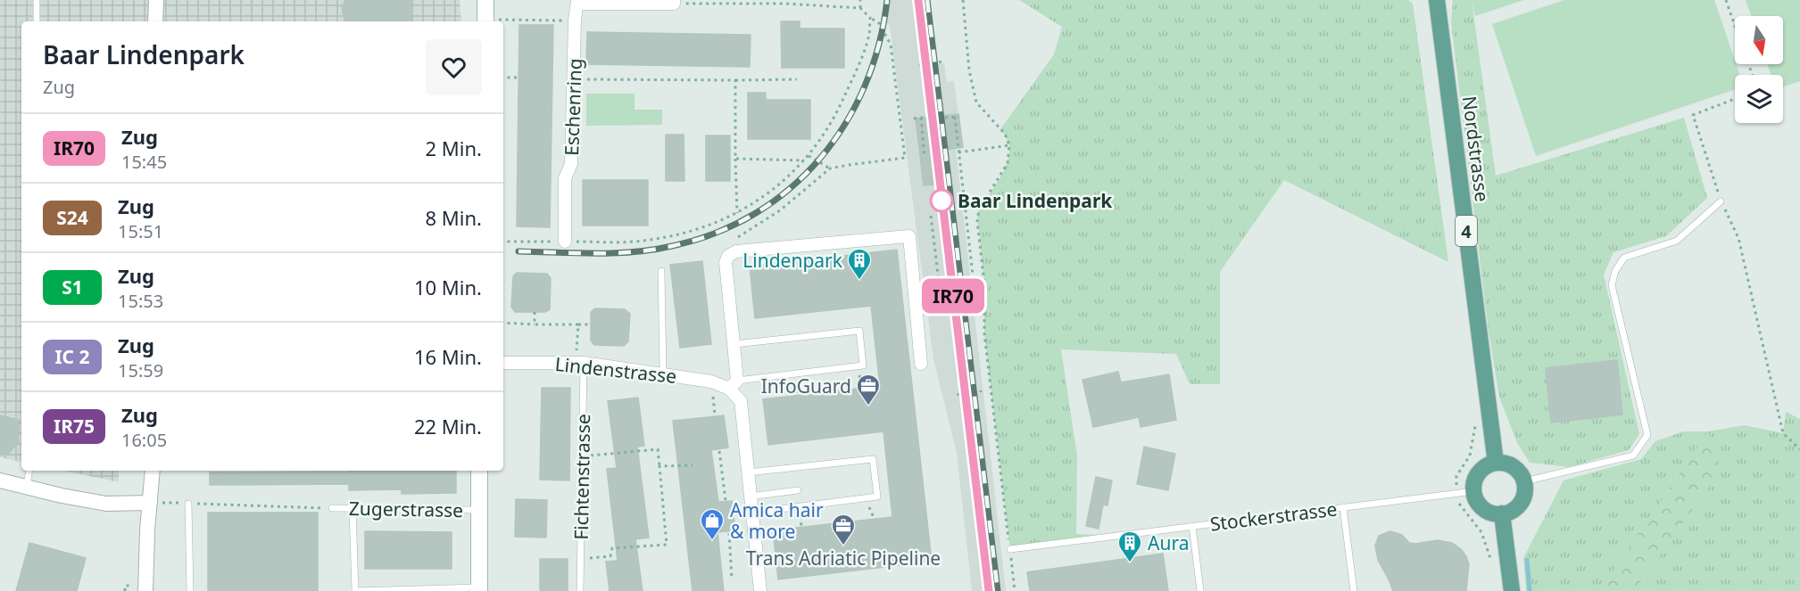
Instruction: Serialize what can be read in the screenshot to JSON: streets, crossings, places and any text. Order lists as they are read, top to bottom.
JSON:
{
  "streets": {
    "main road": ["Nordstrasse", "4", "Zugerstrasse"],
    "street": ["Eschenring", "Lindenstrasse"],
    "lane": ["Fichtenstrasse", "Stockerstrasse"]
  },
  "crossings": [
    ["Nordstrasse", "Stockerstrasse"],
    ["Lindenstrasse", "Fichtenstrasse"]
  ],
  "places": {
    "other": ["Baar Lindenpark"],
    "building": ["Lindenpark", "Aura"],
    "office": ["InfoGuard", "Trans Adriatic Pipeline"],
    "shop": ["Amica hair & more"]
  },
  "north": "bottom",
  "page": {
    "on_map": "IR70",
    "heading": ["Baar Lindenpark", "Zug"],
    "list": [
      {
        "mark": "IR70",
        "name": "Zug",
        "note": "15:45",
        "value": "2 Min."
      },
      {
        "mark": "S24",
        "name": "Zug",
        "note": "15:51",
        "value": "8 Min."
      },
      {
        "mark": "S1",
        "name": "Zug",
        "note": "15:53",
        "value": "10 Min."
      },
      {
        "mark": "IC 2",
        "name": "Zug",
        "note": "15:59",
        "value": "16 Min."
      },
      {
        "mark": "IR75",
        "name": "Zug",
        "note": "16:05",
        "value": "22 Min."
      }
    ]
  }
}
